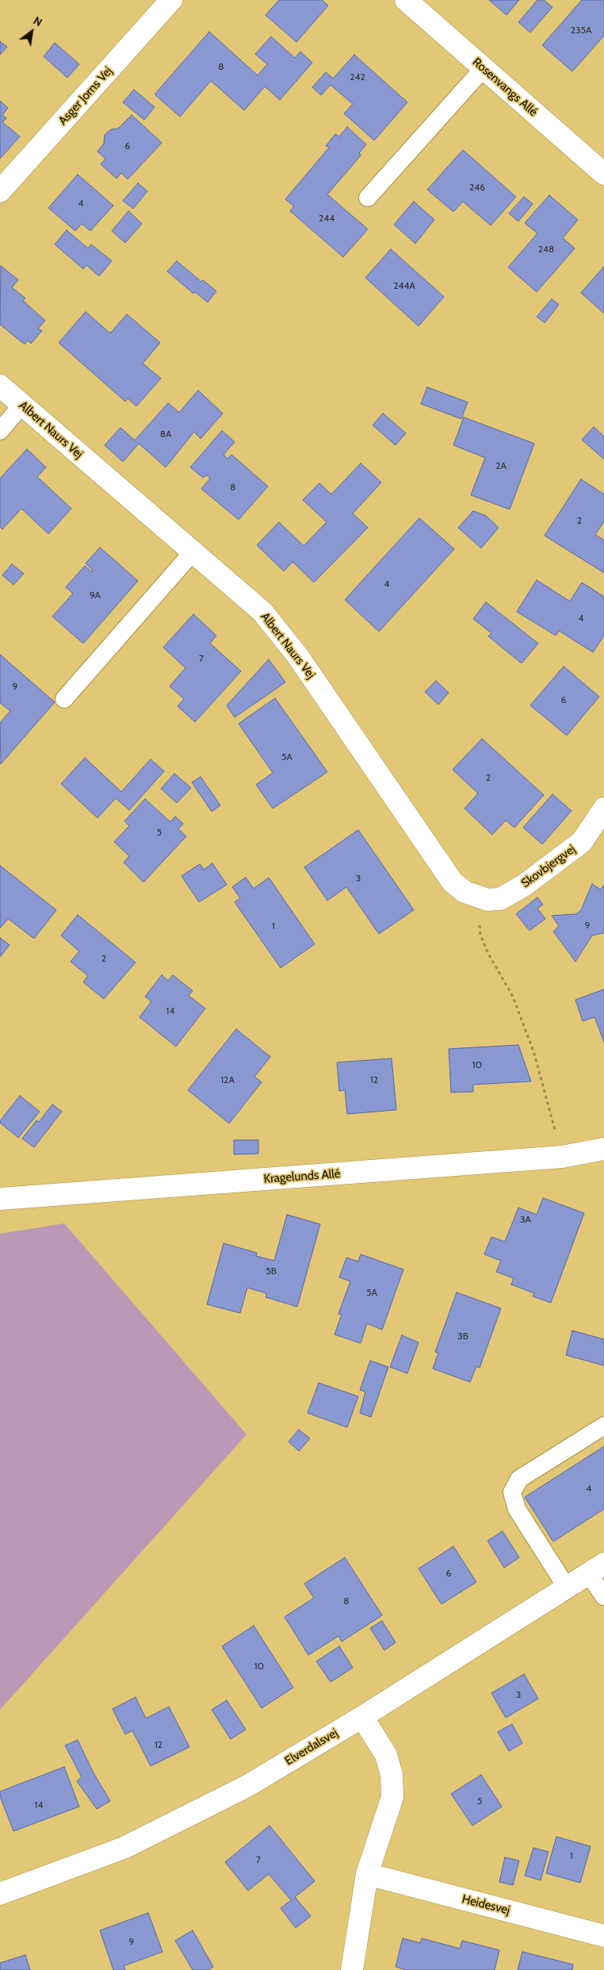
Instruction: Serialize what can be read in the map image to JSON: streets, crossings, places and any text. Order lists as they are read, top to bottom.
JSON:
{
  "streets": {
    "street": [
      "Rosenvangs Allé",
      "Asger Jorns Vej",
      "Albert Naurs Vej",
      "Skovbjergvej",
      "Kragelunds Allé",
      "Elverdalsvej",
      "Heidesvej"
    ]
  },
  "crossings": [
    ["Albert Naurs Vej", "Skovbjergvej"]
  ],
  "house_numbers": [
    "235A",
    "8",
    "242",
    "6",
    "246",
    "4",
    "244",
    "248",
    "244A",
    "8A",
    "2A",
    "8",
    "2",
    "4",
    "9A",
    "4",
    "7",
    "9",
    "6",
    "5A",
    "2",
    "5",
    "3",
    "9",
    "1",
    "2",
    "14",
    "10",
    "12A",
    "12",
    "3A",
    "5B",
    "5A",
    "3B",
    "4",
    "6",
    "8",
    "10",
    "3",
    "12",
    "5",
    "14",
    "1",
    "7",
    "9"
  ],
  "north": "top right"
}
